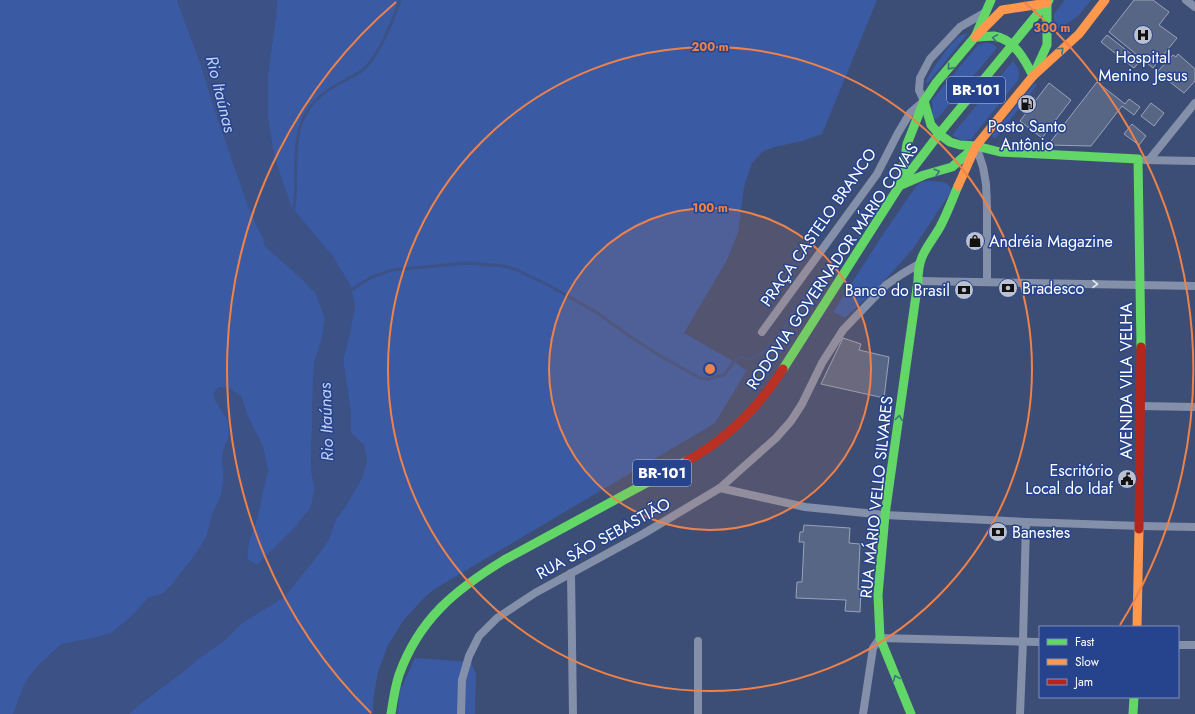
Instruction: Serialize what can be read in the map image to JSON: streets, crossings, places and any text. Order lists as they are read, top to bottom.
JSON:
{
  "streets": {
    "main road": [
      "BR-101",
      "PRAÇA CASTELO BRANCO",
      "RODOVIA GOVERNADOR MÁRIO COVAS",
      "AVENIDA VILA VELHA",
      "RUA MÁRIO VELLO SILVARES"
    ],
    "street": ["RUA SÃO SEBASTIÃO"]
  },
  "crossings": [
    ["RUA MÁRIO VELLO SILVARES", "RUA SÃO SEBASTIÃO"]
  ],
  "one_way": ["RUA MÁRIO VELLO SILVARES"],
  "water": ["Rio Itaúnas"],
  "places": {
    "hospital": ["Hospital Menino Jesus"],
    "fuel station": ["Posto Santo Antônio"],
    "shop": ["Andréia Magazine"],
    "bank": ["Bradesco", "Banco do Brasil", "Banestes"],
    "public building": ["Escritório Local do Idaf"]
  },
  "legend": ["Fast", "Slow", "Jam"],
  "rings": ["300 m", "200 m", "100 m"]
}
